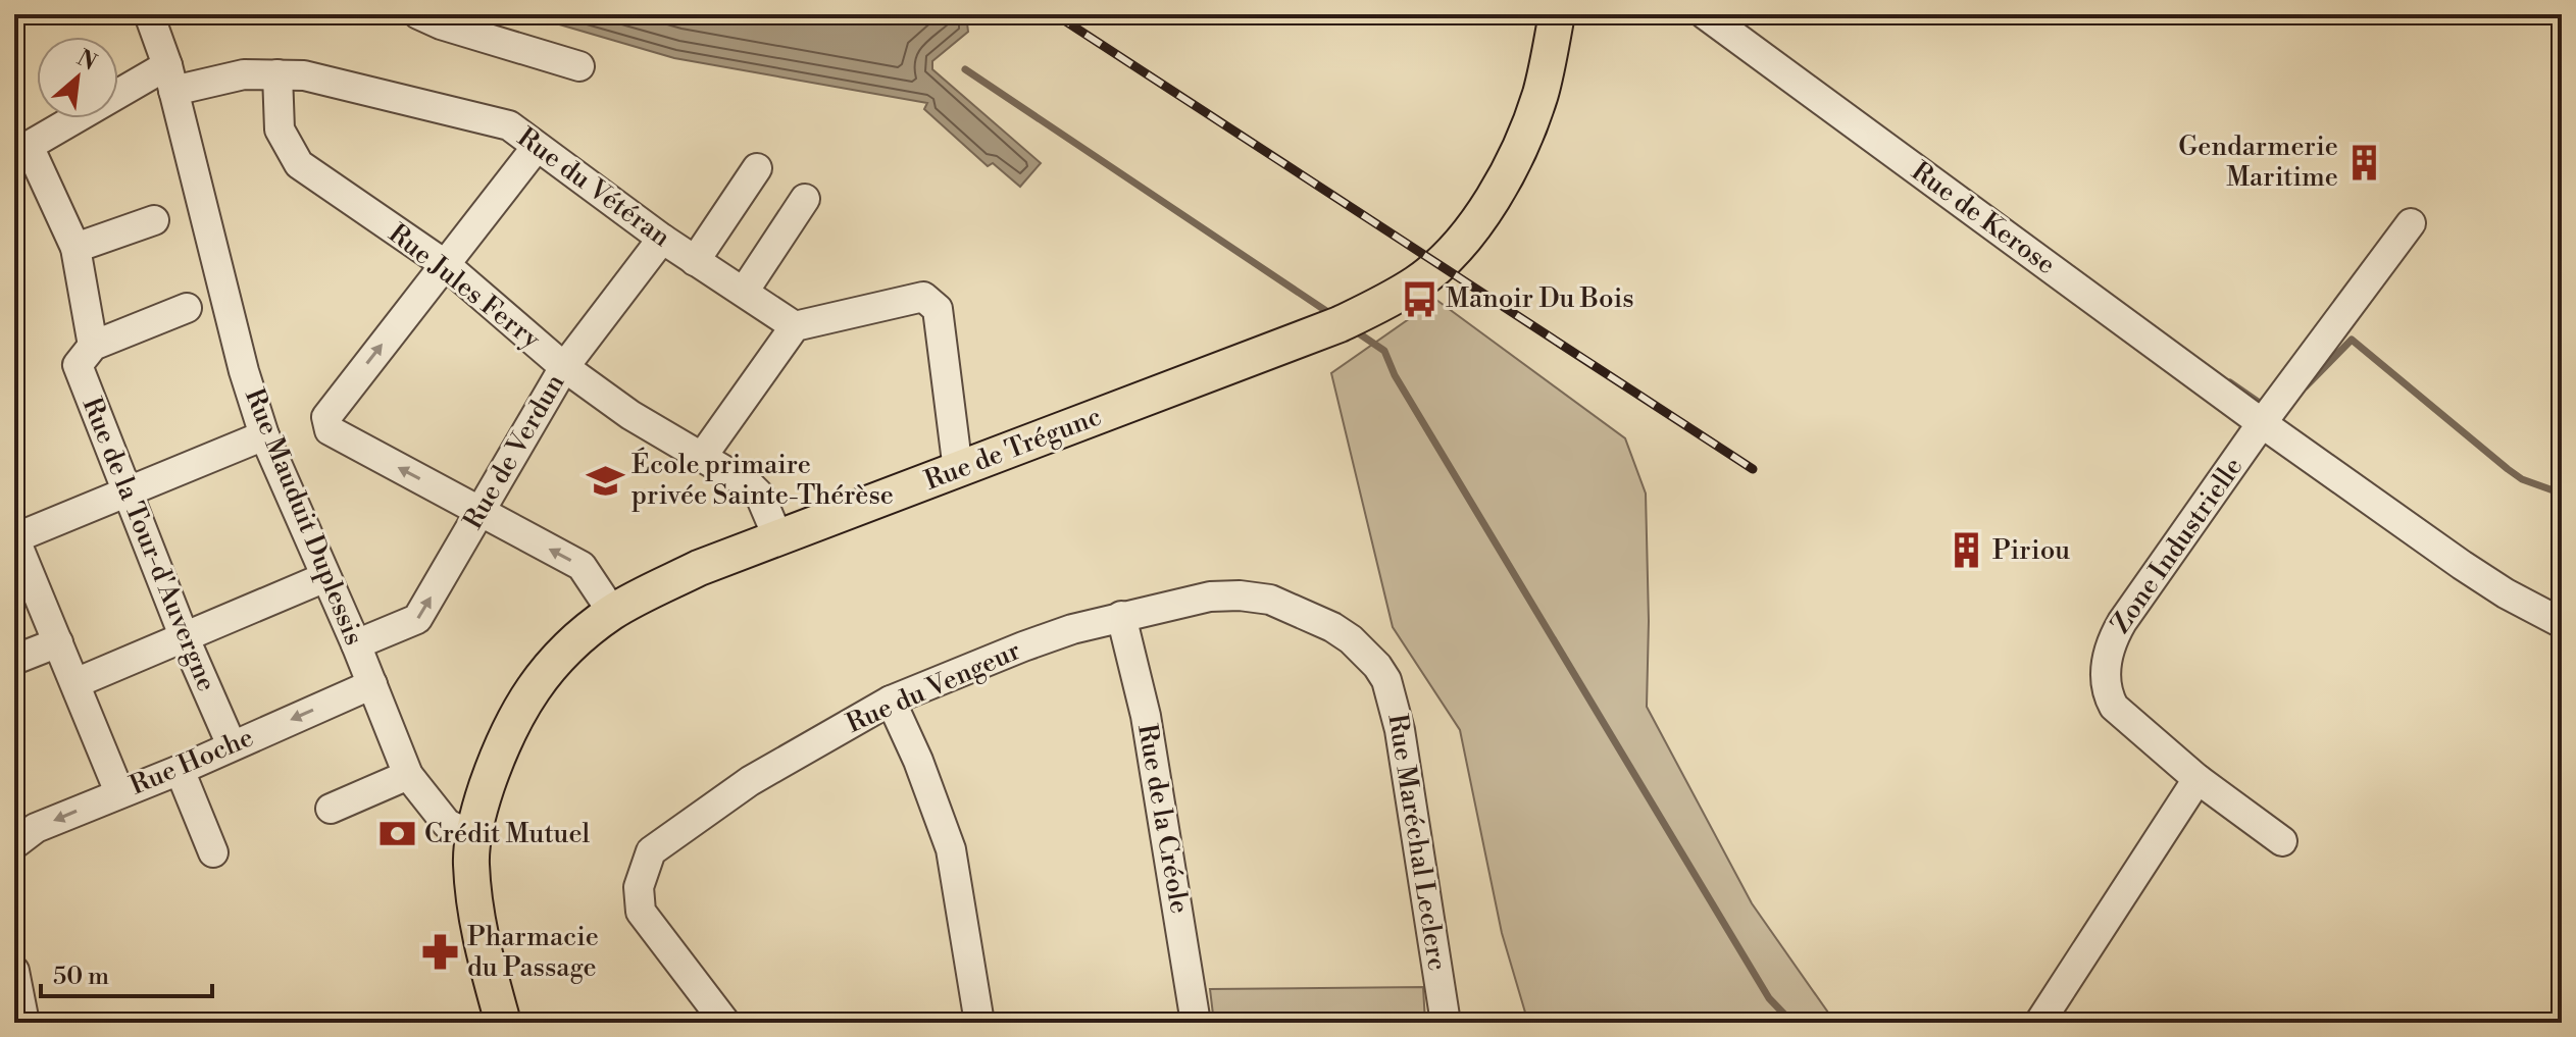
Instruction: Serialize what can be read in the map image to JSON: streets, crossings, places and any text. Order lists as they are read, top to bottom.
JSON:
{
  "streets": {
    "main road": ["Rue de Trégunc"],
    "street": [
      "Rue du Vétéran",
      "Rue de Kerose",
      "Rue Jules Ferry",
      "Rue de Verdun",
      "Rue Mauduit Duplessis",
      "Rue de la Tour-d'Auvergne",
      "Zone Industrielle",
      "Rue du Vengeur",
      "Rue Hoche",
      "Rue de la Créole",
      "Rue Maréchal Leclerc"
    ]
  },
  "crossings": [
    ["Rue du Vétéran", "Rue Jules Ferry"],
    ["Rue du Vétéran", "Rue de Verdun"],
    ["Rue de Kerose", "Zone Industrielle"],
    ["Rue Jules Ferry", "Rue de Trégunc"],
    ["Rue Jules Ferry", "Rue de Verdun"],
    ["Rue de Trégunc", "Rue Mauduit Duplessis"],
    ["Rue de Verdun", "Rue Mauduit Duplessis"],
    ["Rue Mauduit Duplessis", "Rue Hoche"],
    ["Rue de la Tour-d'Auvergne", "Rue Hoche"],
    ["Rue du Vengeur", "Rue de la Créole"],
    ["Rue du Vengeur", "Rue Maréchal Leclerc"]
  ],
  "one_way": ["Rue de Verdun"],
  "places": {
    "building": ["Gendarmerie Maritime", "Piriou"],
    "bus stop": ["Manoir Du Bois"],
    "school or university": ["École primaire privée Sainte-Thérèse"],
    "bank": ["Crédit Mutuel"],
    "pharmacy": ["Pharmacie du Passage"]
  },
  "scale_bar": "50 m",
  "north": "top right"
}
